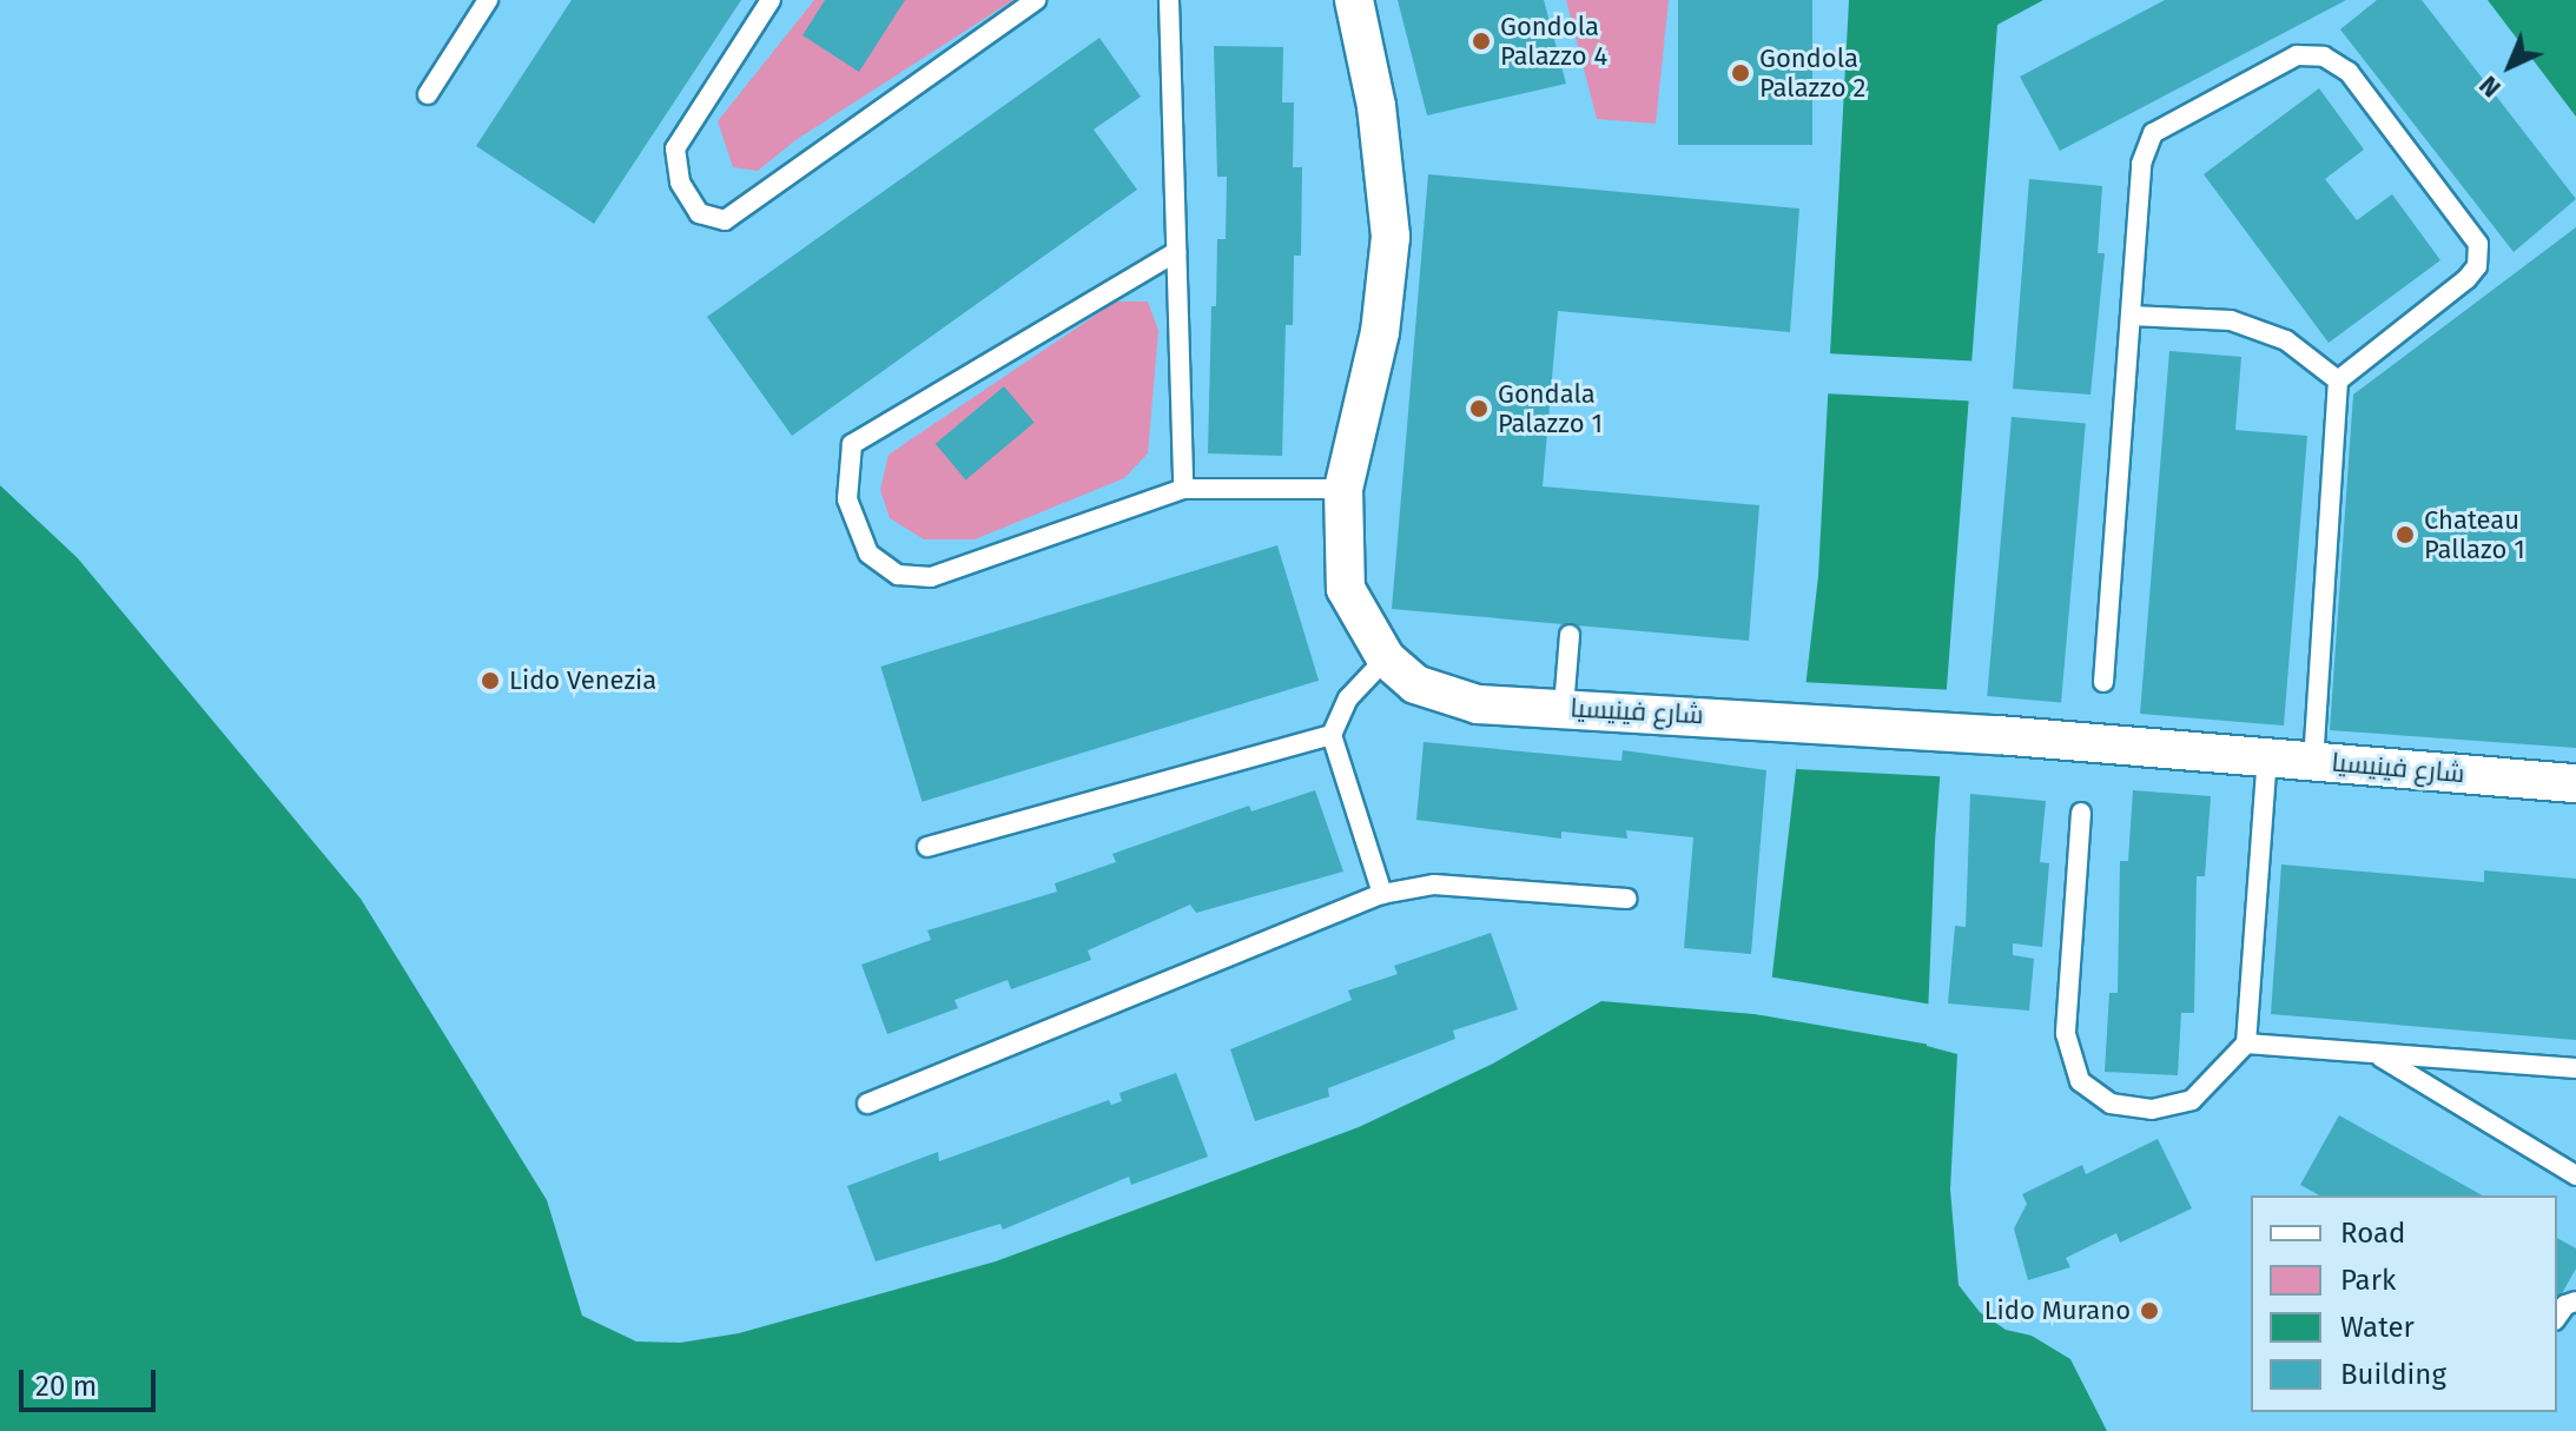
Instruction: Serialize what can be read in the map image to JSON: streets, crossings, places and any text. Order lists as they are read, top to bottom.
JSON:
{
  "streets": {
    "street": ["شارع فينيسيا"]
  },
  "places": [
    "Gondola Palazzo 4",
    "Gondola Palazzo 2",
    "Gondala Palazzo 1",
    "Chateau Pallazo 1",
    "Lido Venezia",
    "Lido Murano"
  ],
  "legend": [
    "Road",
    "Park",
    "Water",
    "Building"
  ],
  "scale_bar": "20 m",
  "north": "bottom left"
}
